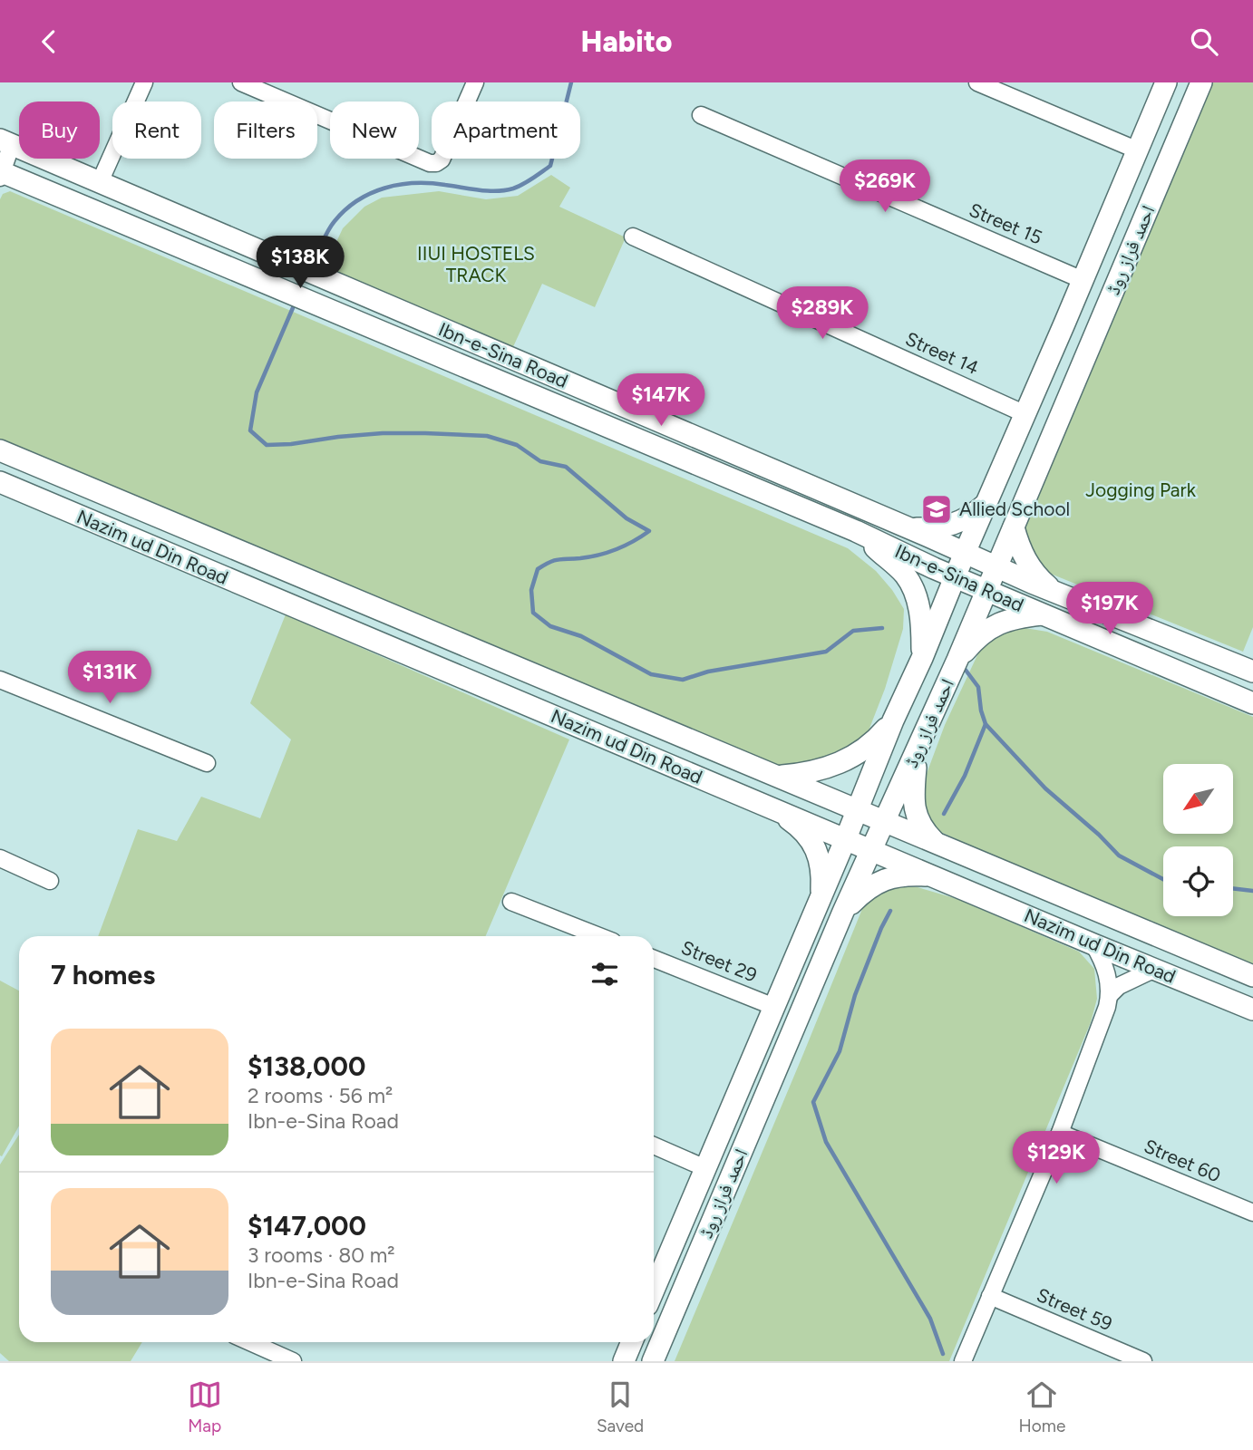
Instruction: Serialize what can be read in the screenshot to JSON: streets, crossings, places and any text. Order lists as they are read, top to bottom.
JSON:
{
  "streets": {
    "main road": ["احمد فراز روڈ", "Ibn-e-Sina Road", "Nazim ud Din Road"],
    "street": [
      "Street 15",
      "Street 14",
      "Street 29",
      "Street 60",
      "Street 59"
    ]
  },
  "crossings": [
    ["Street 15", "احمد فراز روڈ"],
    ["احمد فراز روڈ", "Street 14"],
    ["احمد فراز روڈ", "Ibn-e-Sina Road"],
    ["احمد فراز روڈ", "Nazim ud Din Road"],
    ["احمد فراز روڈ", "Street 29"]
  ],
  "parks": ["IIUI HOSTELS TRACK", "Jogging Park"],
  "places": {
    "school or university": ["Allied School"]
  },
  "north": "bottom left",
  "page": {
    "header": "Habito",
    "chip": [
      "Buy",
      "Rent",
      "Filters",
      "New",
      "Apartment"
    ],
    "price": [
      "$269K",
      "$138K",
      "$289K",
      "$147K",
      "$197K",
      "$131K",
      "$129K"
    ],
    "heading": "7 homes",
    "list": [
      {
        "name": "$138,000",
        "note": "2 rooms · 56 m² · Ibn-e-Sina Road"
      },
      {
        "name": "$147,000",
        "note": "3 rooms · 80 m² · Ibn-e-Sina Road"
      }
    ],
    "tabs": ["Map", "Saved", "Home"]
  }
}
